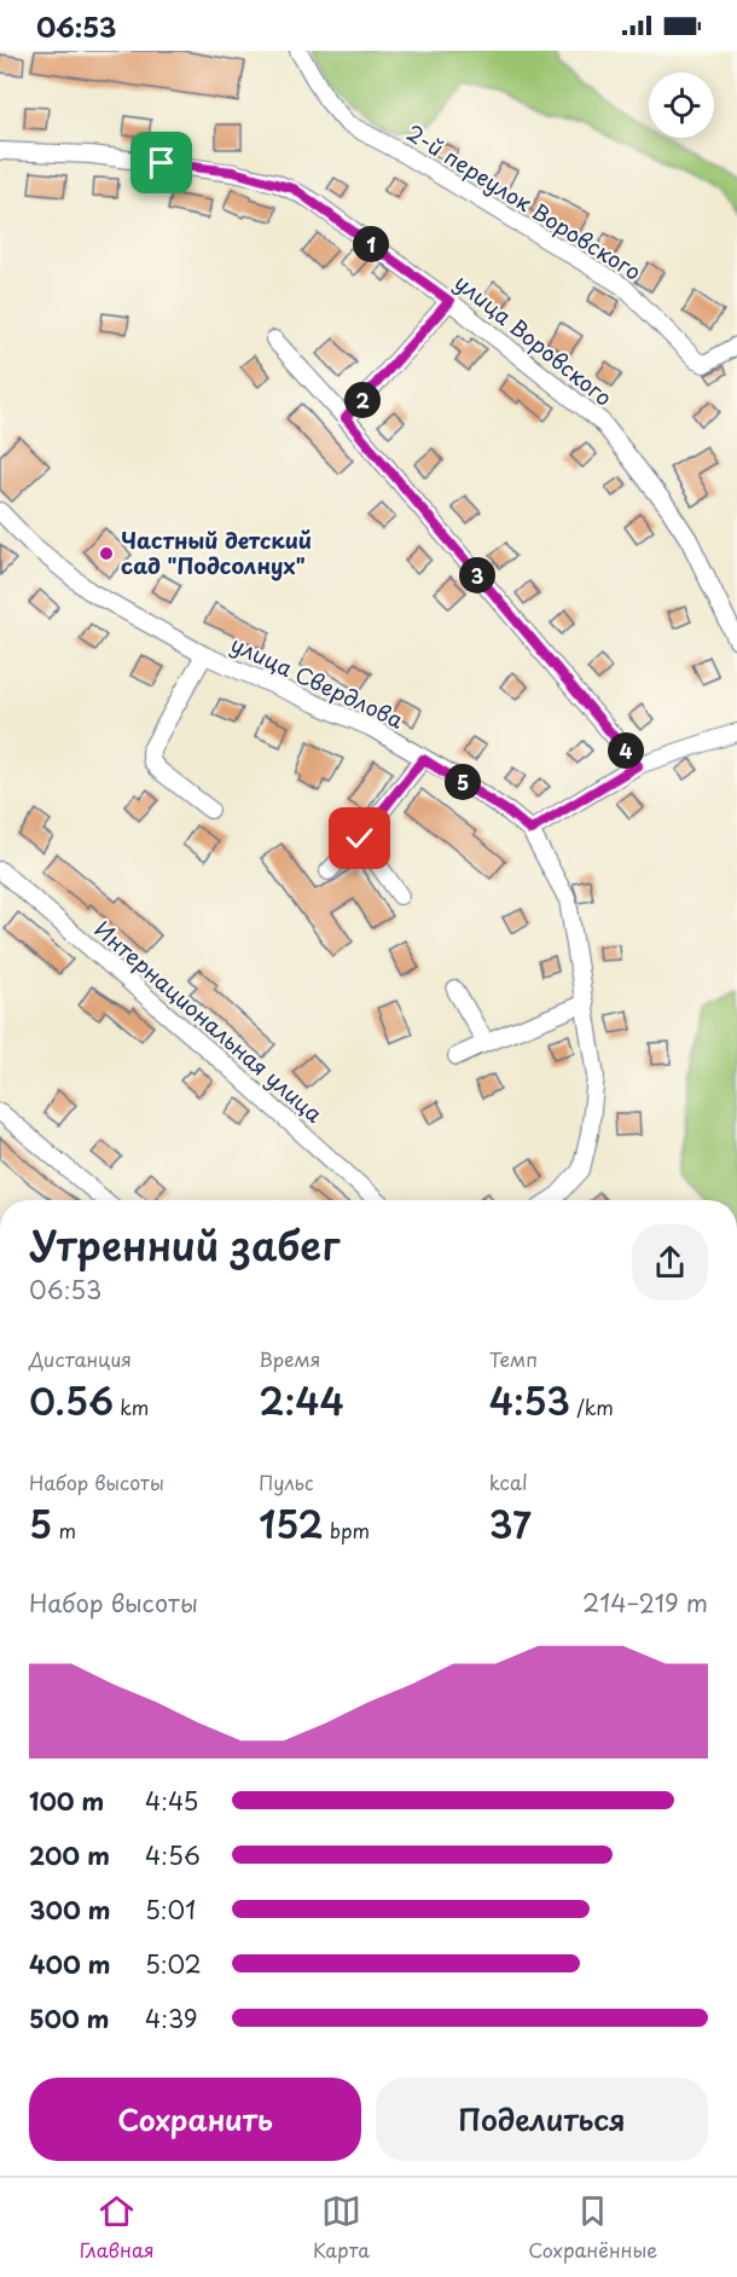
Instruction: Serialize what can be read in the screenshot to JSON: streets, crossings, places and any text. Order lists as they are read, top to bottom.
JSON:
{
  "streets": {
    "street": [
      "2-й переулок Воровского",
      "улица Воровского",
      "улица Свердлова",
      "Интернациональная улица"
    ]
  },
  "places": ["Частный детский сад \"Подсолнух\""],
  "page": {
    "status": "06:53",
    "pins": [
      "1",
      "2",
      "3",
      "4",
      "5"
    ],
    "heading": ["Утренний забег", "06:53"],
    "stats": [
      ["Дистанция", "0.56 km"],
      ["Время", "2:44"],
      ["Темп", "4:53 /km"],
      ["Набор высоты", "5 m"],
      ["Пульс", "152 bpm"],
      ["kcal", "37"]
    ],
    "chart": ["Набор высоты", "214–219 m"],
    "list": [
      {
        "name": "100 m",
        "note": "4:45"
      },
      {
        "name": "200 m",
        "note": "4:56"
      },
      {
        "name": "300 m",
        "note": "5:01"
      },
      {
        "name": "400 m",
        "note": "5:02"
      },
      {
        "name": "500 m",
        "note": "4:39"
      }
    ],
    "buttons": ["Сохранить", "Поделиться"],
    "tabs": ["Главная", "Карта", "Сохранённые"]
  }
}
